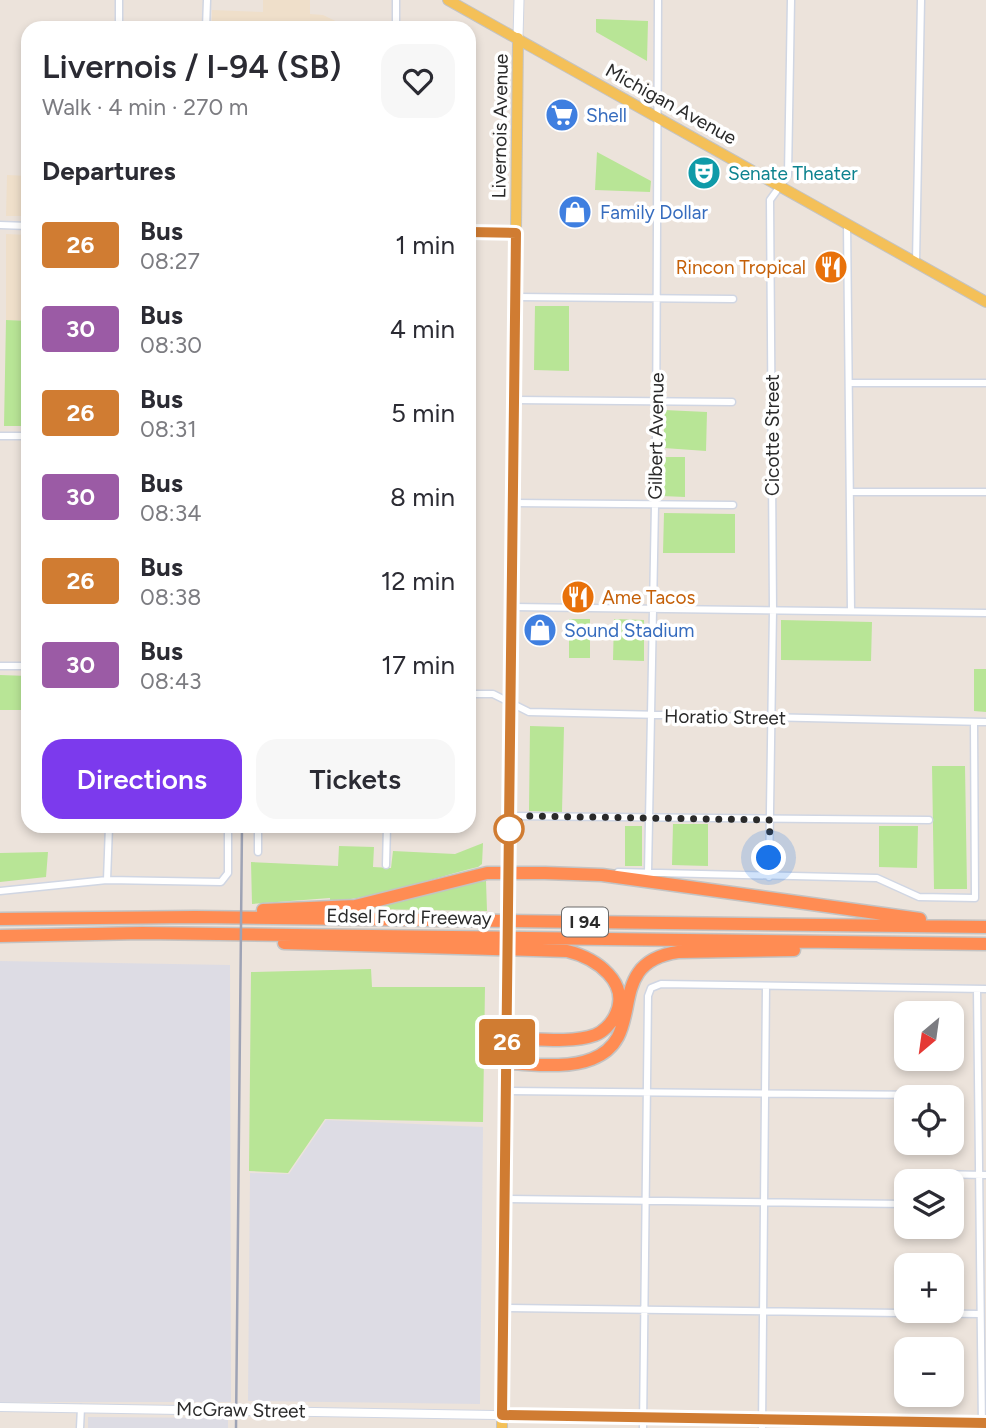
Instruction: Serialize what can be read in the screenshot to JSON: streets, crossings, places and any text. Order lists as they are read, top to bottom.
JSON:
{
  "streets": {
    "highway": ["Edsel Ford Freeway", "I 94"],
    "main road": ["Michigan Avenue", "Livernois Avenue"],
    "street": [
      "Cicotte Street",
      "Gilbert Avenue",
      "Horatio Street",
      "McGraw Street"
    ]
  },
  "crossings": [
    ["Michigan Avenue", "Livernois Avenue"],
    ["Michigan Avenue", "Cicotte Street"],
    ["Michigan Avenue", "Gilbert Avenue"],
    ["Livernois Avenue", "Horatio Street"],
    ["Livernois Avenue", "McGraw Street"],
    ["Cicotte Street", "Horatio Street"],
    ["Gilbert Avenue", "Horatio Street"]
  ],
  "places": {
    "supermarket": ["Shell"],
    "theatre": ["Senate Theater"],
    "shop": ["Family Dollar", "Sound Stadium"],
    "restaurant": ["Rincon Tropical", "Ame Tacos"]
  },
  "lines": ["bus line 26"],
  "north": "bottom left",
  "page": {
    "on_map": "26",
    "heading": [
      ["Livernois / I-94 (SB)", "Walk · 4 min · 270 m"],
      "Departures"
    ],
    "list": [
      {
        "mark": "26",
        "name": "Bus",
        "note": "08:27",
        "value": "1 min"
      },
      {
        "mark": "30",
        "name": "Bus",
        "note": "08:30",
        "value": "4 min"
      },
      {
        "mark": "26",
        "name": "Bus",
        "note": "08:31",
        "value": "5 min"
      },
      {
        "mark": "30",
        "name": "Bus",
        "note": "08:34",
        "value": "8 min"
      },
      {
        "mark": "26",
        "name": "Bus",
        "note": "08:38",
        "value": "12 min"
      },
      {
        "mark": "30",
        "name": "Bus",
        "note": "08:43",
        "value": "17 min"
      }
    ],
    "buttons": ["Directions", "Tickets"],
    "map_buttons": ["+", "−"]
  }
}
